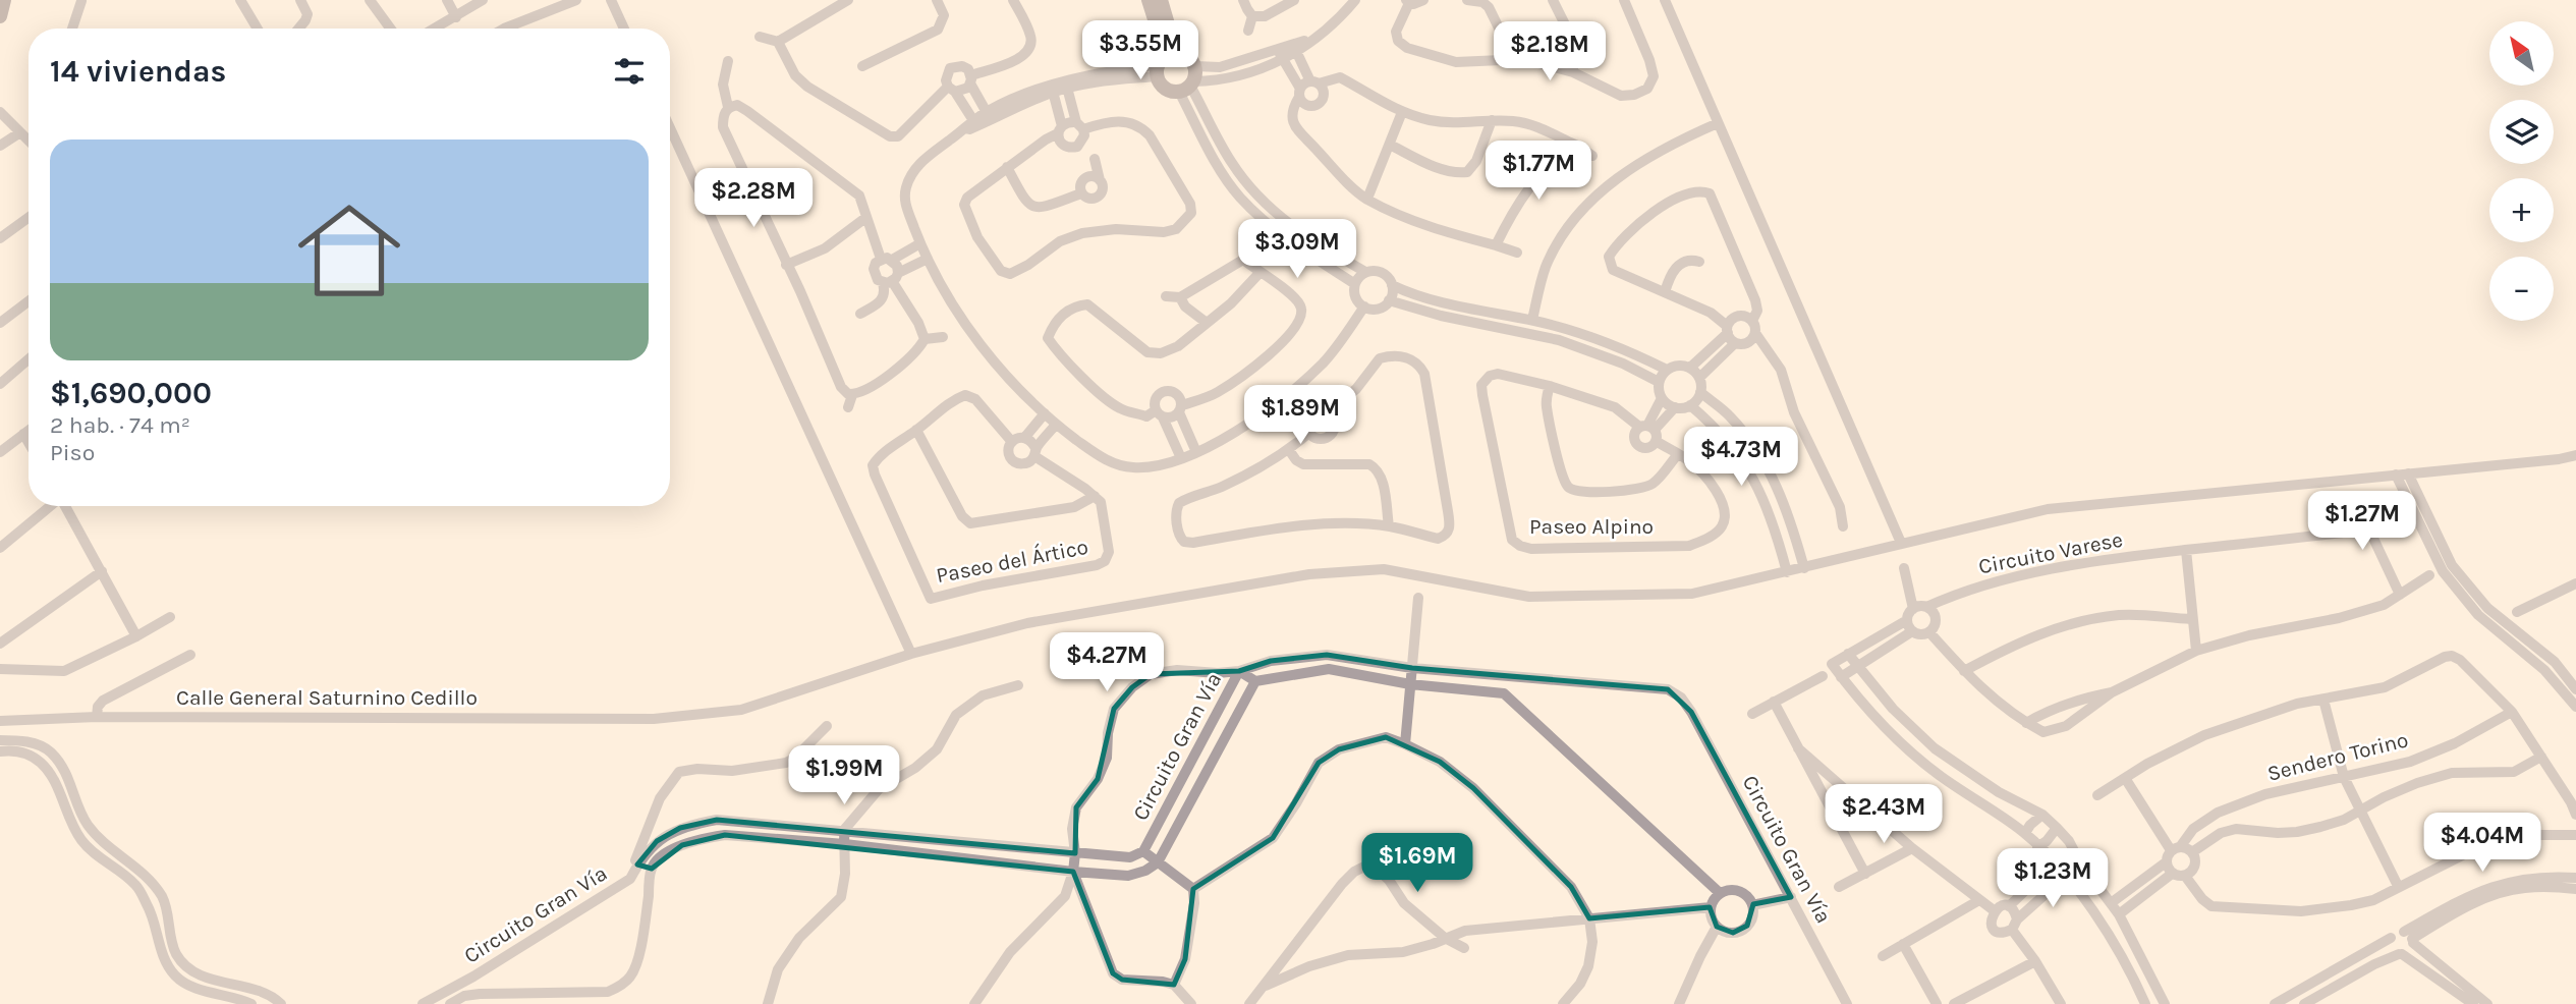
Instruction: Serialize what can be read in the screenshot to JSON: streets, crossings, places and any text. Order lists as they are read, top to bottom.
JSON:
{
  "streets": {
    "street": [
      "Paseo Alpino",
      "Circuito Varese",
      "Paseo del Ártico",
      "Calle General Saturnino Cedillo",
      "Circuito Gran Vía",
      "Sendero Torino"
    ]
  },
  "north": "top left",
  "page": {
    "price": [
      "$3.55M",
      "$2.18M",
      "$1.77M",
      "$2.28M",
      "$3.09M",
      "$1.89M",
      "$4.73M",
      "$1.27M",
      "$4.27M",
      "$1.99M",
      "$2.43M",
      "$4.04M",
      "$1.69M",
      "$1.23M"
    ],
    "map_buttons": ["+", "−"],
    "heading": "14 viviendas",
    "list": [
      {
        "name": "$1,690,000",
        "note": "2 hab. · 74 m² · Piso"
      }
    ]
  }
}
